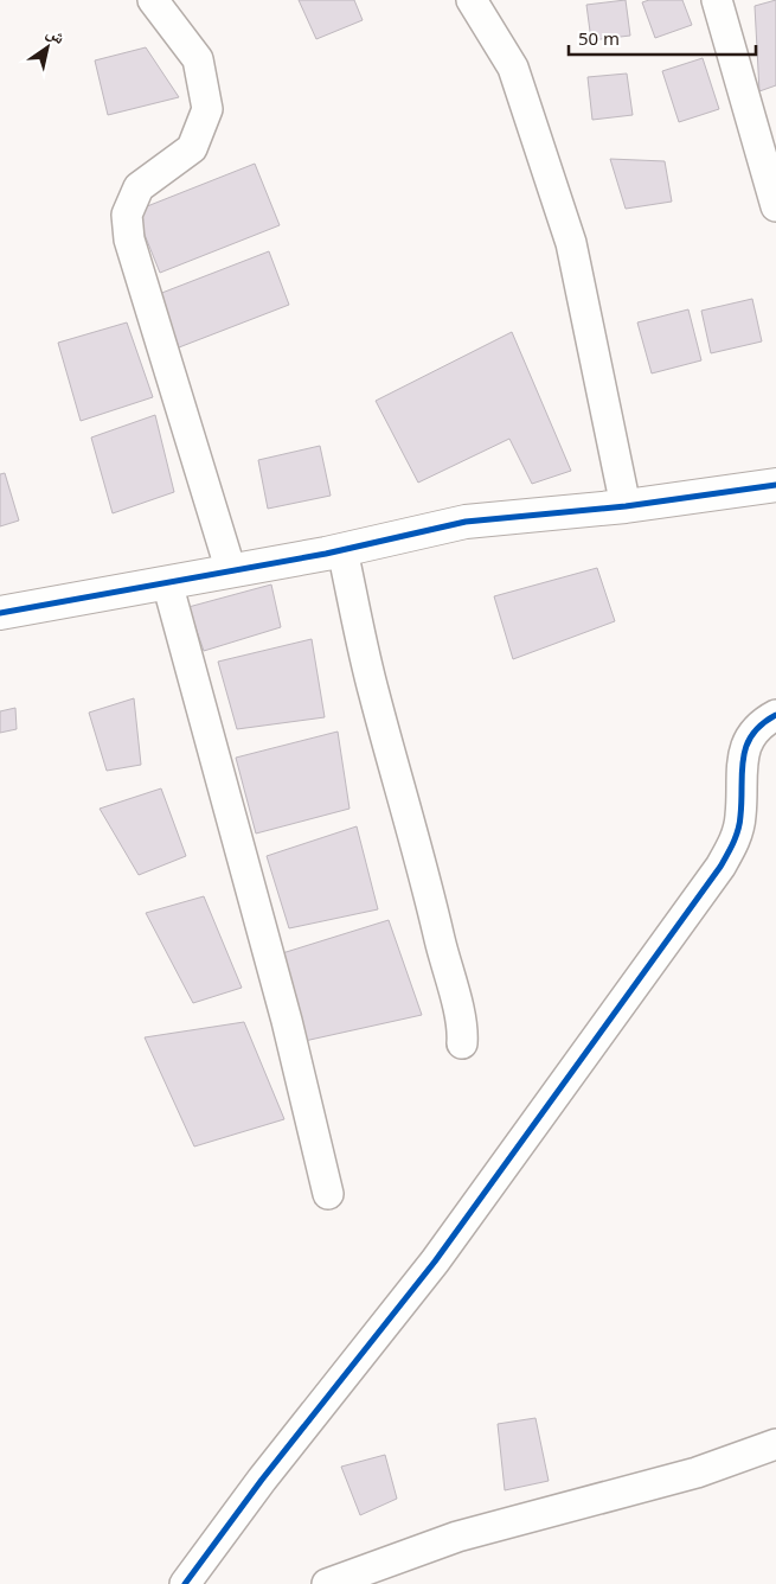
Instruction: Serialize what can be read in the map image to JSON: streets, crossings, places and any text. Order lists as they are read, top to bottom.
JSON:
{
  "scale_bar": "50 m",
  "north": "top right"
}
